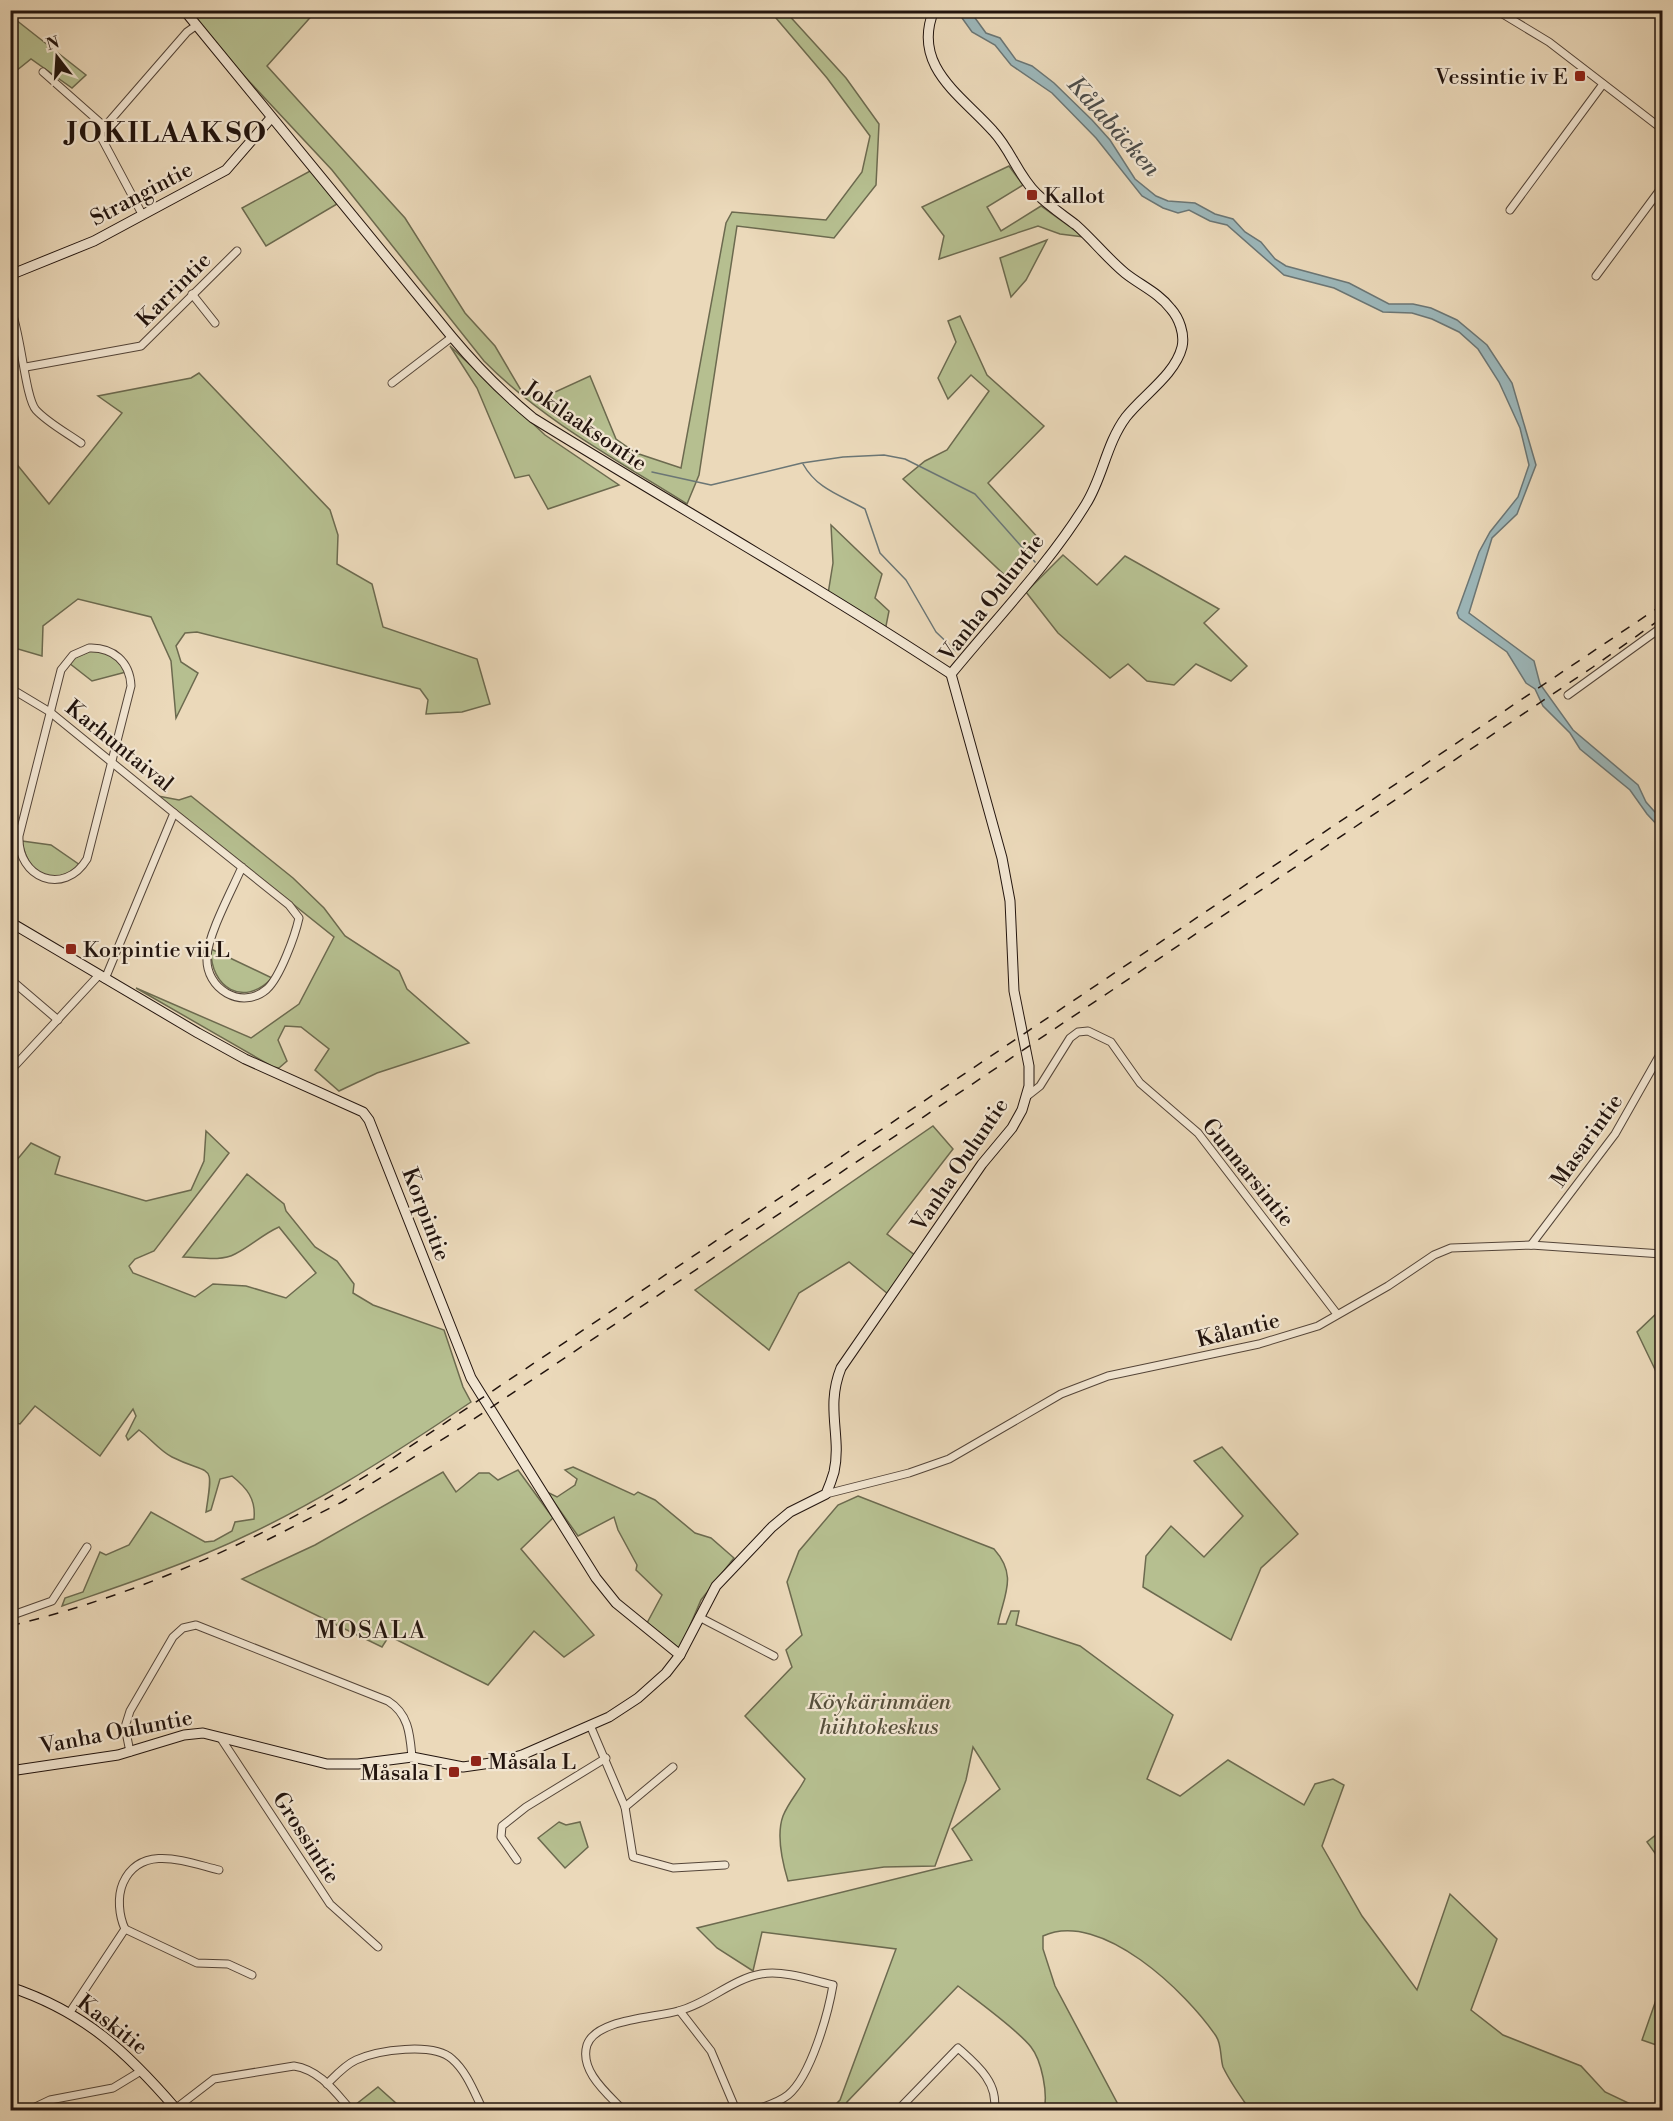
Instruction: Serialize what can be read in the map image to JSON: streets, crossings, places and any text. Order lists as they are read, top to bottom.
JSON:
{
  "streets": {
    "street": [
      "Strangintie",
      "Karrintie",
      "Jokilaaksontie",
      "Vanha Ouluntie",
      "Karhuntaival",
      "Masarintie",
      "Gunnarsintie",
      "Korpintie",
      "Kålantie",
      "Grossintie",
      "Kaskitie"
    ]
  },
  "crossings": [
    ["Strangintie", "Jokilaaksontie"],
    ["Jokilaaksontie", "Vanha Ouluntie"],
    ["Vanha Ouluntie", "Gunnarsintie"],
    ["Vanha Ouluntie", "Korpintie"],
    ["Vanha Ouluntie", "Kålantie"],
    ["Vanha Ouluntie", "Grossintie"],
    ["Karhuntaival", "Korpintie"],
    ["Masarintie", "Kålantie"],
    ["Gunnarsintie", "Kålantie"]
  ],
  "districts": ["JOKILAAKSO", "MOSALA"],
  "water": ["Kålabäcken"],
  "parks": ["Köykärinmäen hiihtokeskus"],
  "places": {
    "transit": [
      "Vessintie iv E",
      "Kallot",
      "Korpintie vii L",
      "Måsala L",
      "Måsala I"
    ]
  },
  "north": "top"
}
